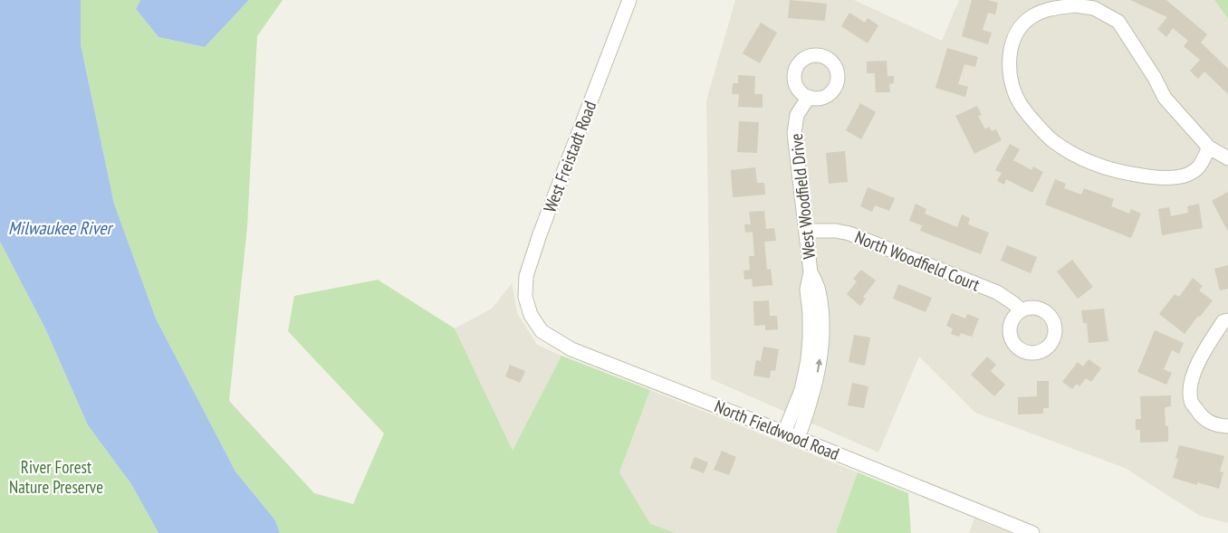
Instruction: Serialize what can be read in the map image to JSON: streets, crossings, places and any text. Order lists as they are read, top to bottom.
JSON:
{
  "streets": {
    "street": [
      "West Freistadt Road",
      "West Woodfield Drive",
      "North Woodfield Court",
      "North Fieldwood Road"
    ]
  },
  "crossings": [
    ["West Freistadt Road", "North Fieldwood Road"],
    ["West Woodfield Drive", "North Woodfield Court"],
    ["West Woodfield Drive", "North Fieldwood Road"]
  ],
  "water": ["Milwaukee River"],
  "parks": ["River Forest Nature Preserve"]
}
